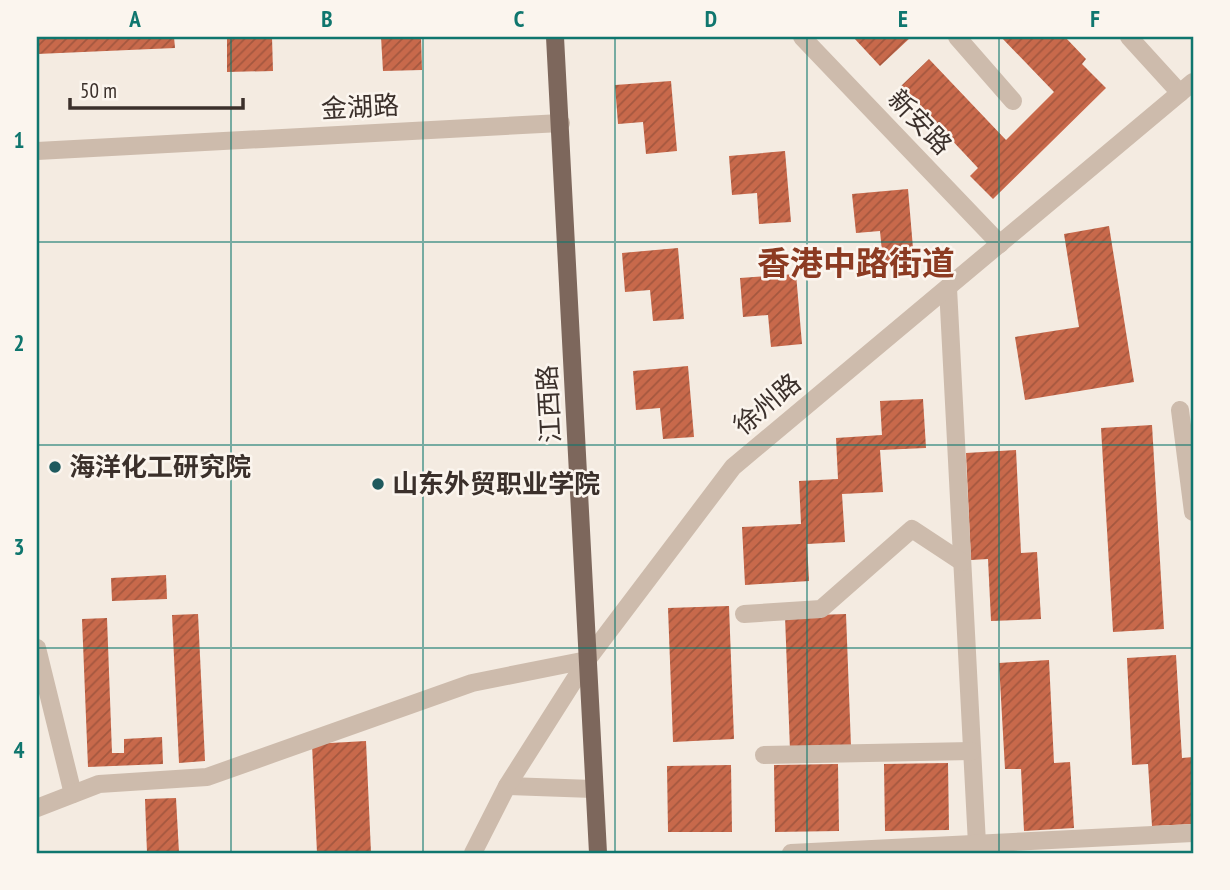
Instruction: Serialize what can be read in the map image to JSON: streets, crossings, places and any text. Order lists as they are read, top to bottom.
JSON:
{
  "streets": {
    "main road": ["江西路"],
    "street": ["金湖路", "新安路", "徐州路"]
  },
  "crossings": [
    ["金湖路", "江西路"],
    ["新安路", "徐州路"],
    ["江西路", "徐州路"]
  ],
  "districts": ["香港中路街道"],
  "places": ["海洋化工研究院", "山东外贸职业学院"],
  "scale_bar": "50 m",
  "grid": {
    "columns": [
      "A",
      "B",
      "C",
      "D",
      "E",
      "F"
    ],
    "rows": [
      "1",
      "2",
      "3",
      "4"
    ]
  }
}
